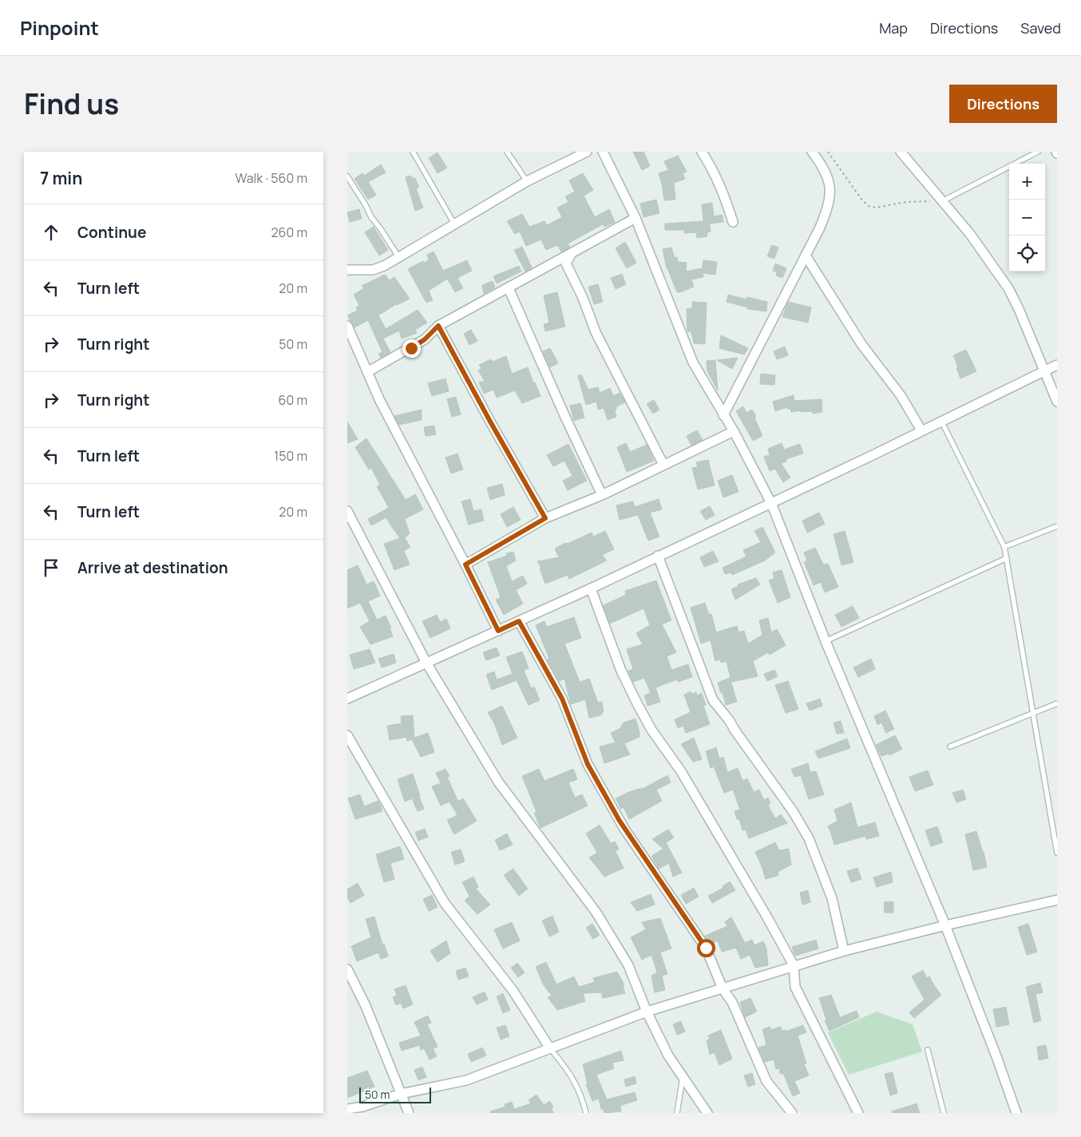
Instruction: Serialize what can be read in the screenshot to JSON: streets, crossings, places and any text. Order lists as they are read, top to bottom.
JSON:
{
  "scale_bar": "50 m",
  "page": {
    "header": "Pinpoint",
    "nav": ["Map", "Directions", "Saved"],
    "title": "Find us",
    "buttons": "Directions",
    "heading": ["7 min", "Walk · 560 m"],
    "map_buttons": ["+", "−"],
    "list": [
      ["Continue", "260 m"],
      ["Turn left", "20 m"],
      ["Turn right", "50 m"],
      ["Turn right", "60 m"],
      ["Turn left", "150 m"],
      ["Turn left", "20 m"],
      "Arrive at destination"
    ],
    "scale": "50 m"
  }
}
